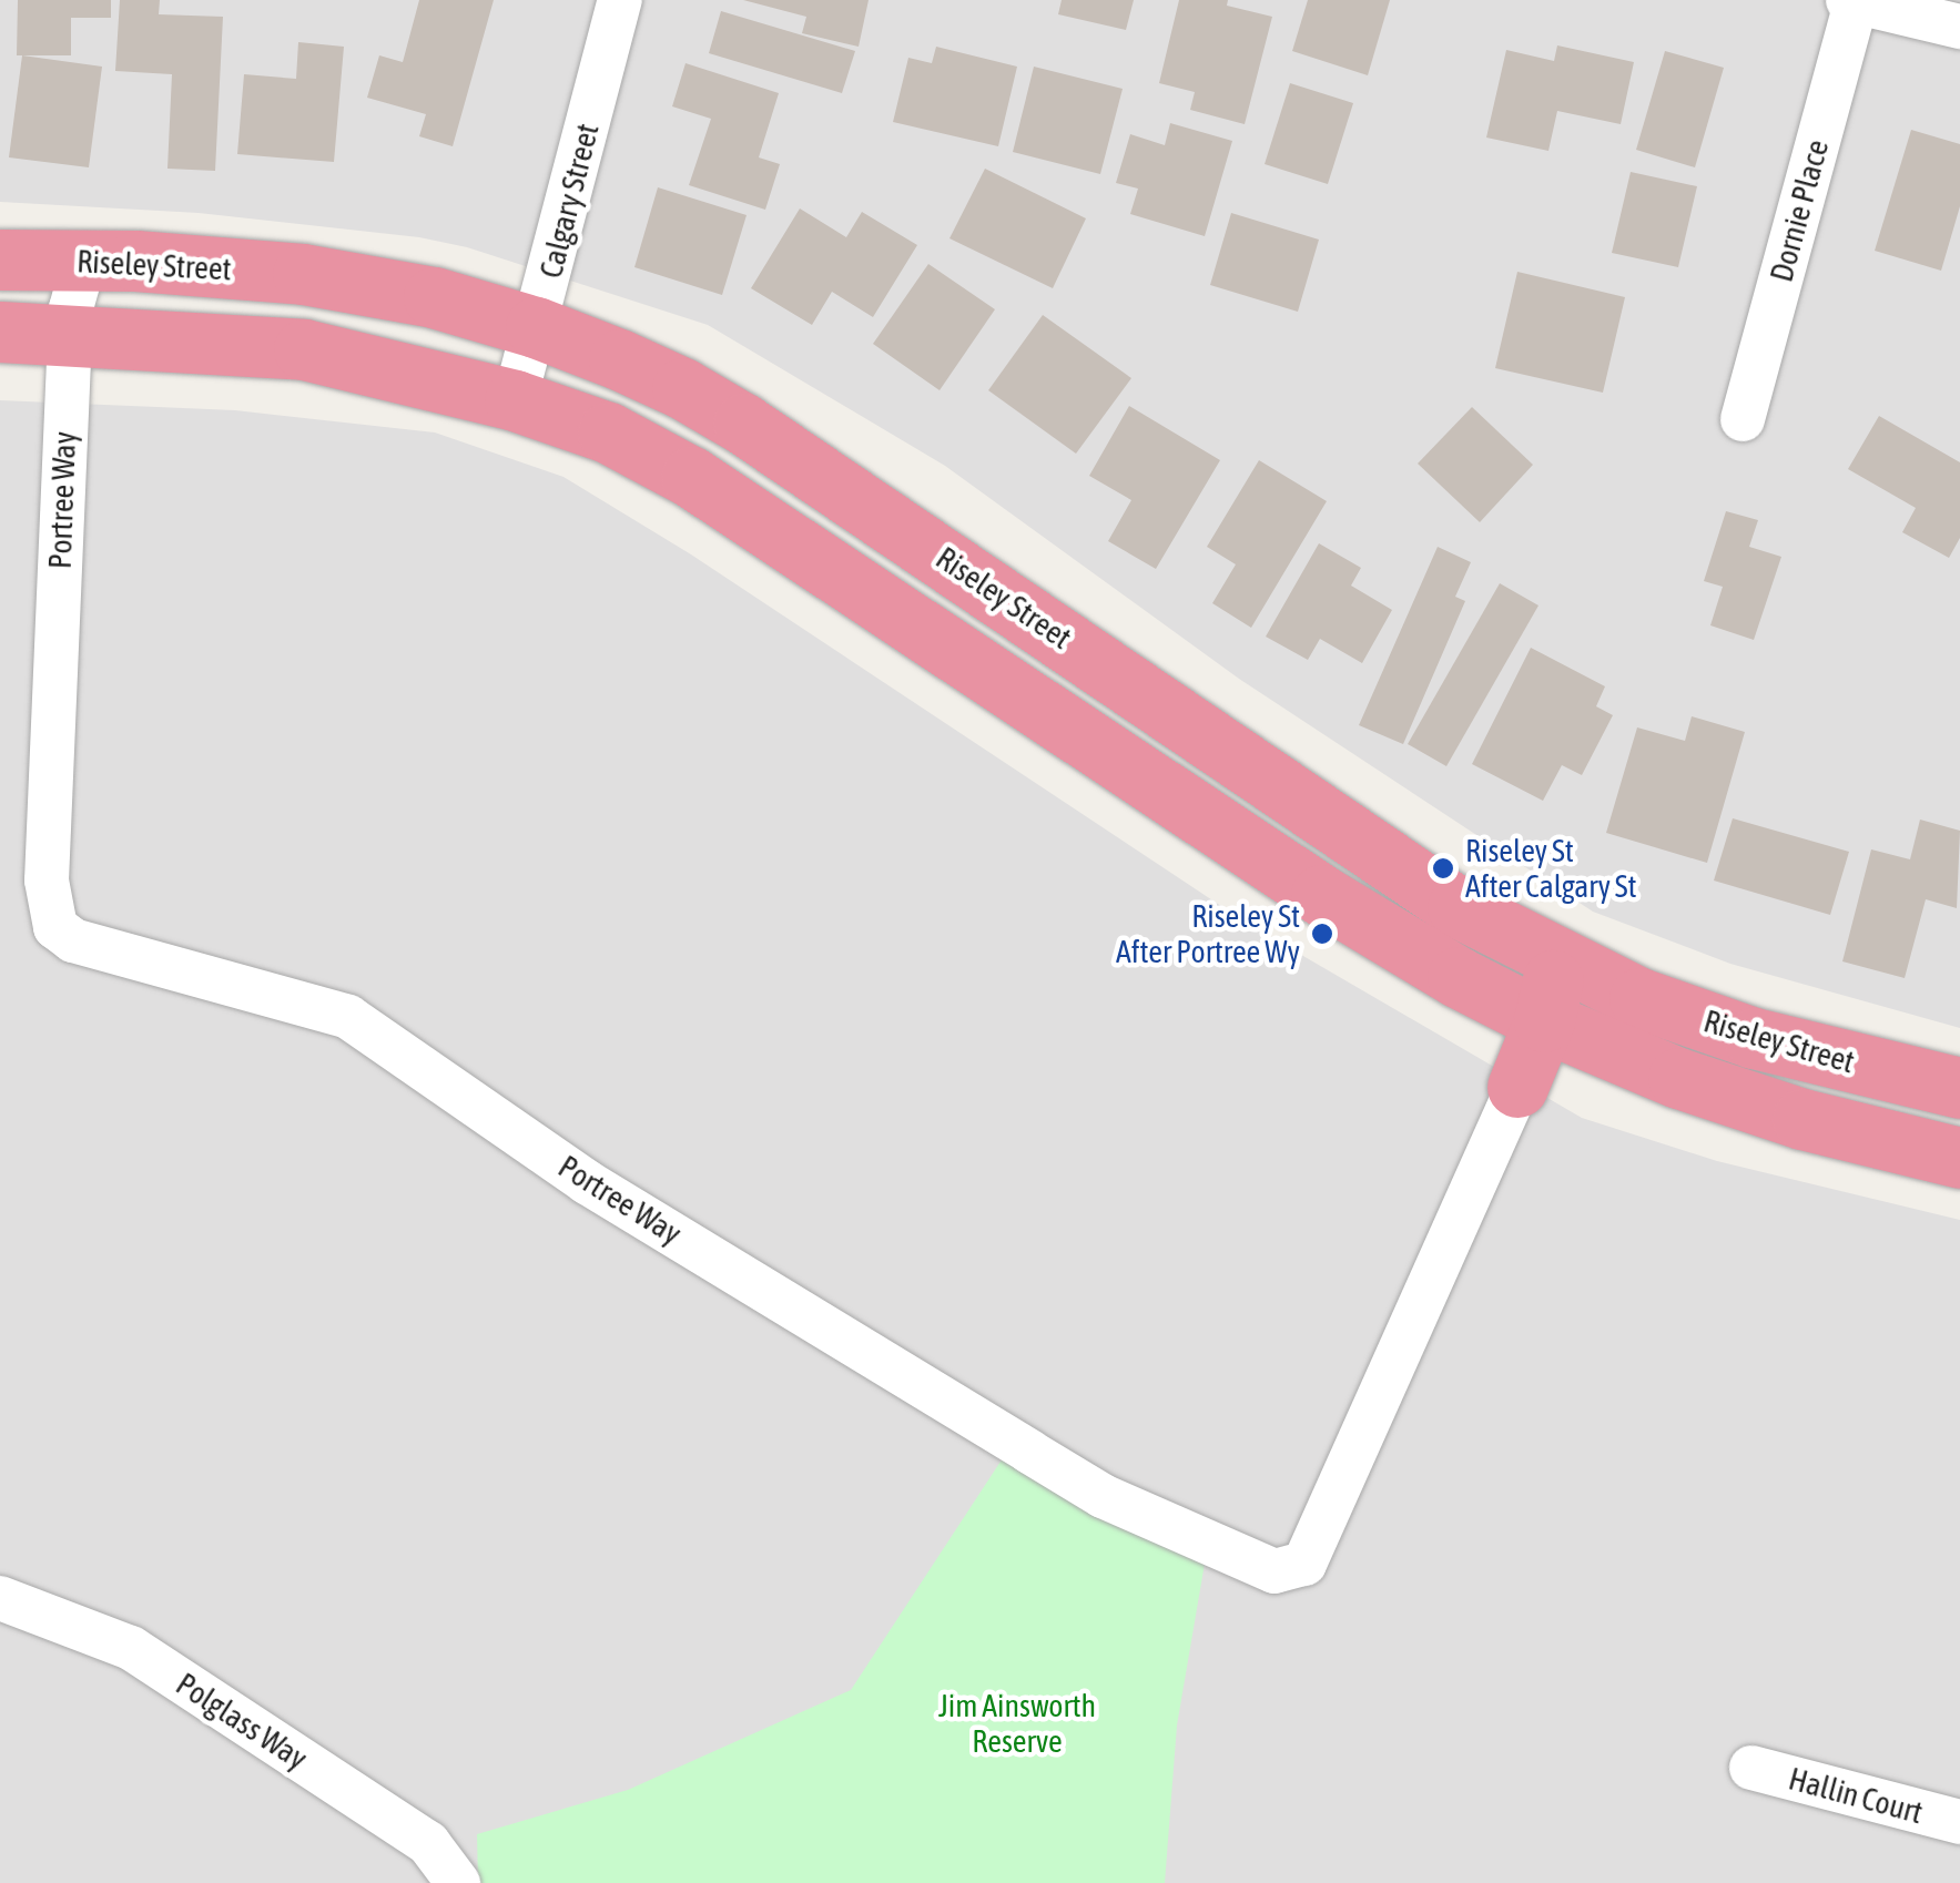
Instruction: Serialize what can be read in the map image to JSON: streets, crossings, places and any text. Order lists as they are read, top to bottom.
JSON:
{
  "streets": {
    "highway": ["Riseley Street"],
    "street": [
      "Calgary Street",
      "Dornie Place",
      "Portree Way",
      "Polglass Way",
      "Hallin Court"
    ]
  },
  "crossings": [
    ["Calgary Street", "Riseley Street"],
    ["Riseley Street", "Portree Way"]
  ],
  "parks": ["Jim Ainsworth Reserve"],
  "places": ["Riseley St After Calgary St", "Riseley St After Portree Wy"]
}
